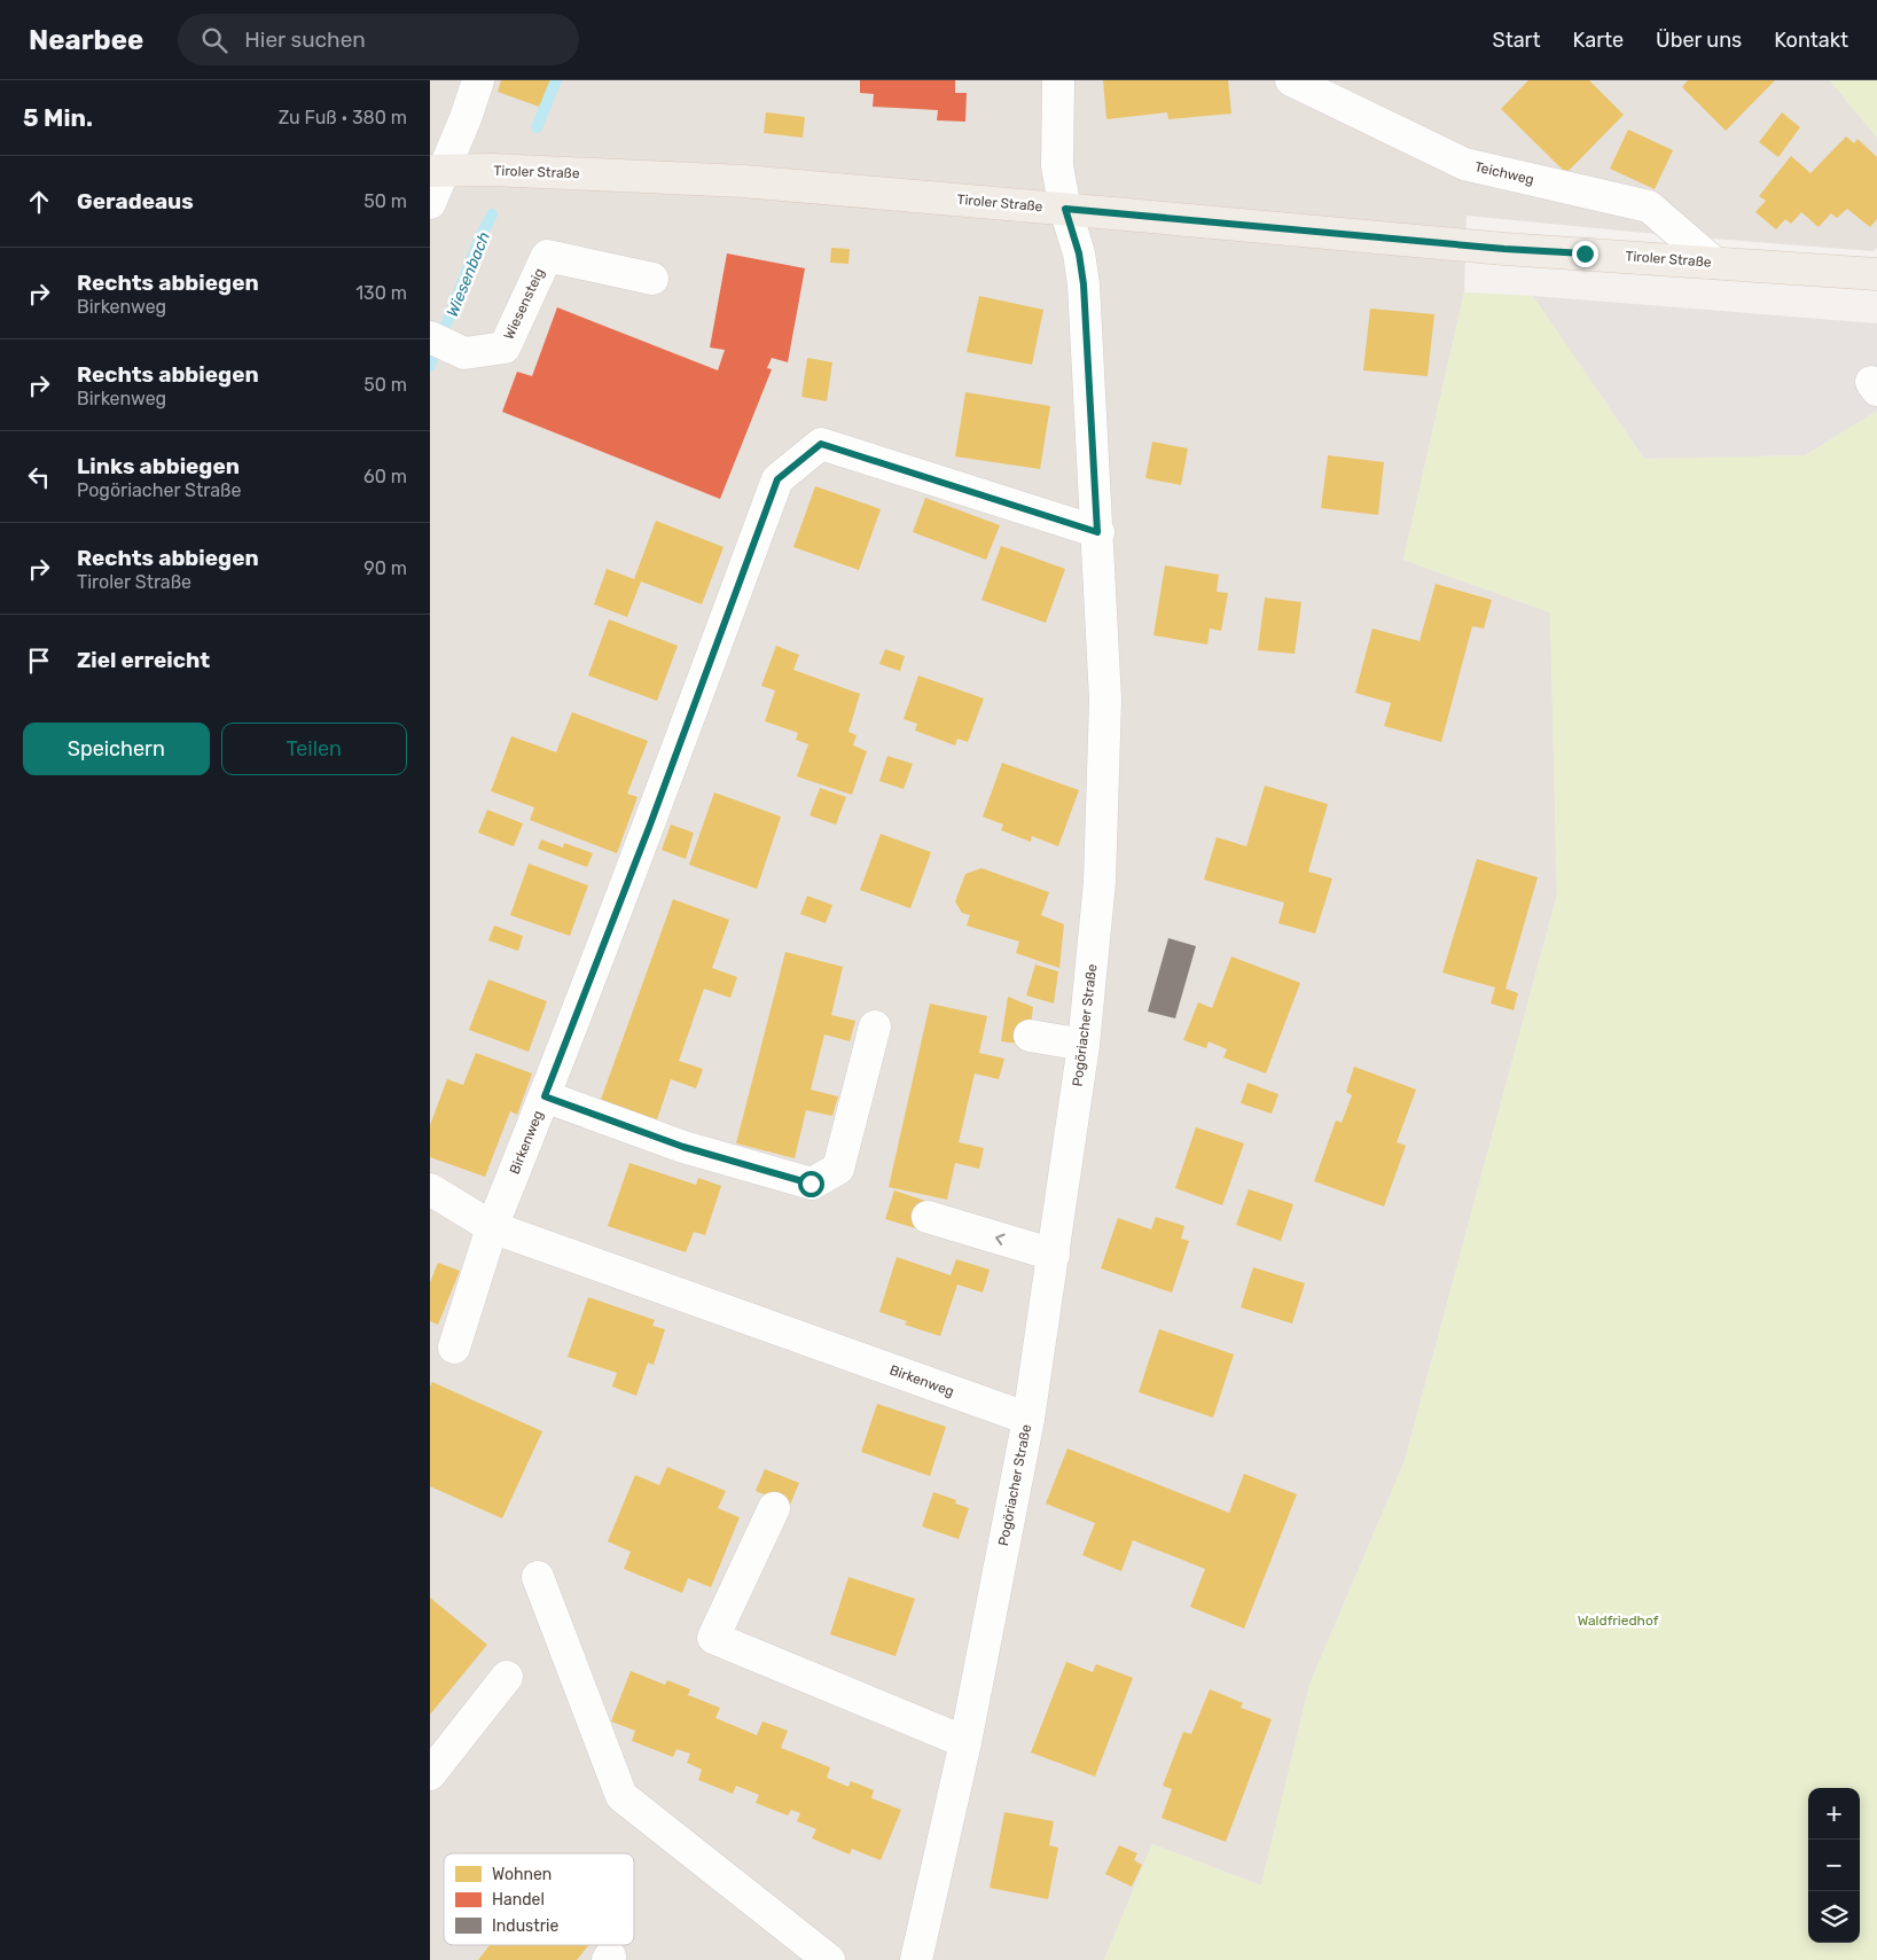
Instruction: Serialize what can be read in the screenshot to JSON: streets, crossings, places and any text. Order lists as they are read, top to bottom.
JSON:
{
  "streets": {
    "main road": ["Tiroler Straße"],
    "street": [
      "Teichweg",
      "Wiesensteig",
      "Pogöriacher Straße",
      "Birkenweg"
    ]
  },
  "crossings": [
    ["Tiroler Straße", "Teichweg"],
    ["Tiroler Straße", "Pogöriacher Straße"],
    ["Pogöriacher Straße", "Birkenweg"]
  ],
  "water": ["Wiesenbach"],
  "parks": ["Waldfriedhof"],
  "legend": ["Wohnen", "Handel", "Industrie"],
  "page": {
    "header": "Nearbee",
    "search": "Hier suchen",
    "nav": [
      "Start",
      "Karte",
      "Über uns",
      "Kontakt"
    ],
    "heading": ["5 Min.", "Zu Fuß · 380 m"],
    "list": [
      ["Geradeaus", "50 m"],
      ["Rechts abbiegen", "Birkenweg", "130 m"],
      ["Rechts abbiegen", "Birkenweg", "50 m"],
      ["Links abbiegen", "Pogöriacher Straße", "60 m"],
      ["Rechts abbiegen", "Tiroler Straße", "90 m"],
      "Ziel erreicht"
    ],
    "buttons": ["Speichern", "Teilen"],
    "map_buttons": ["+", "−"]
  }
}
